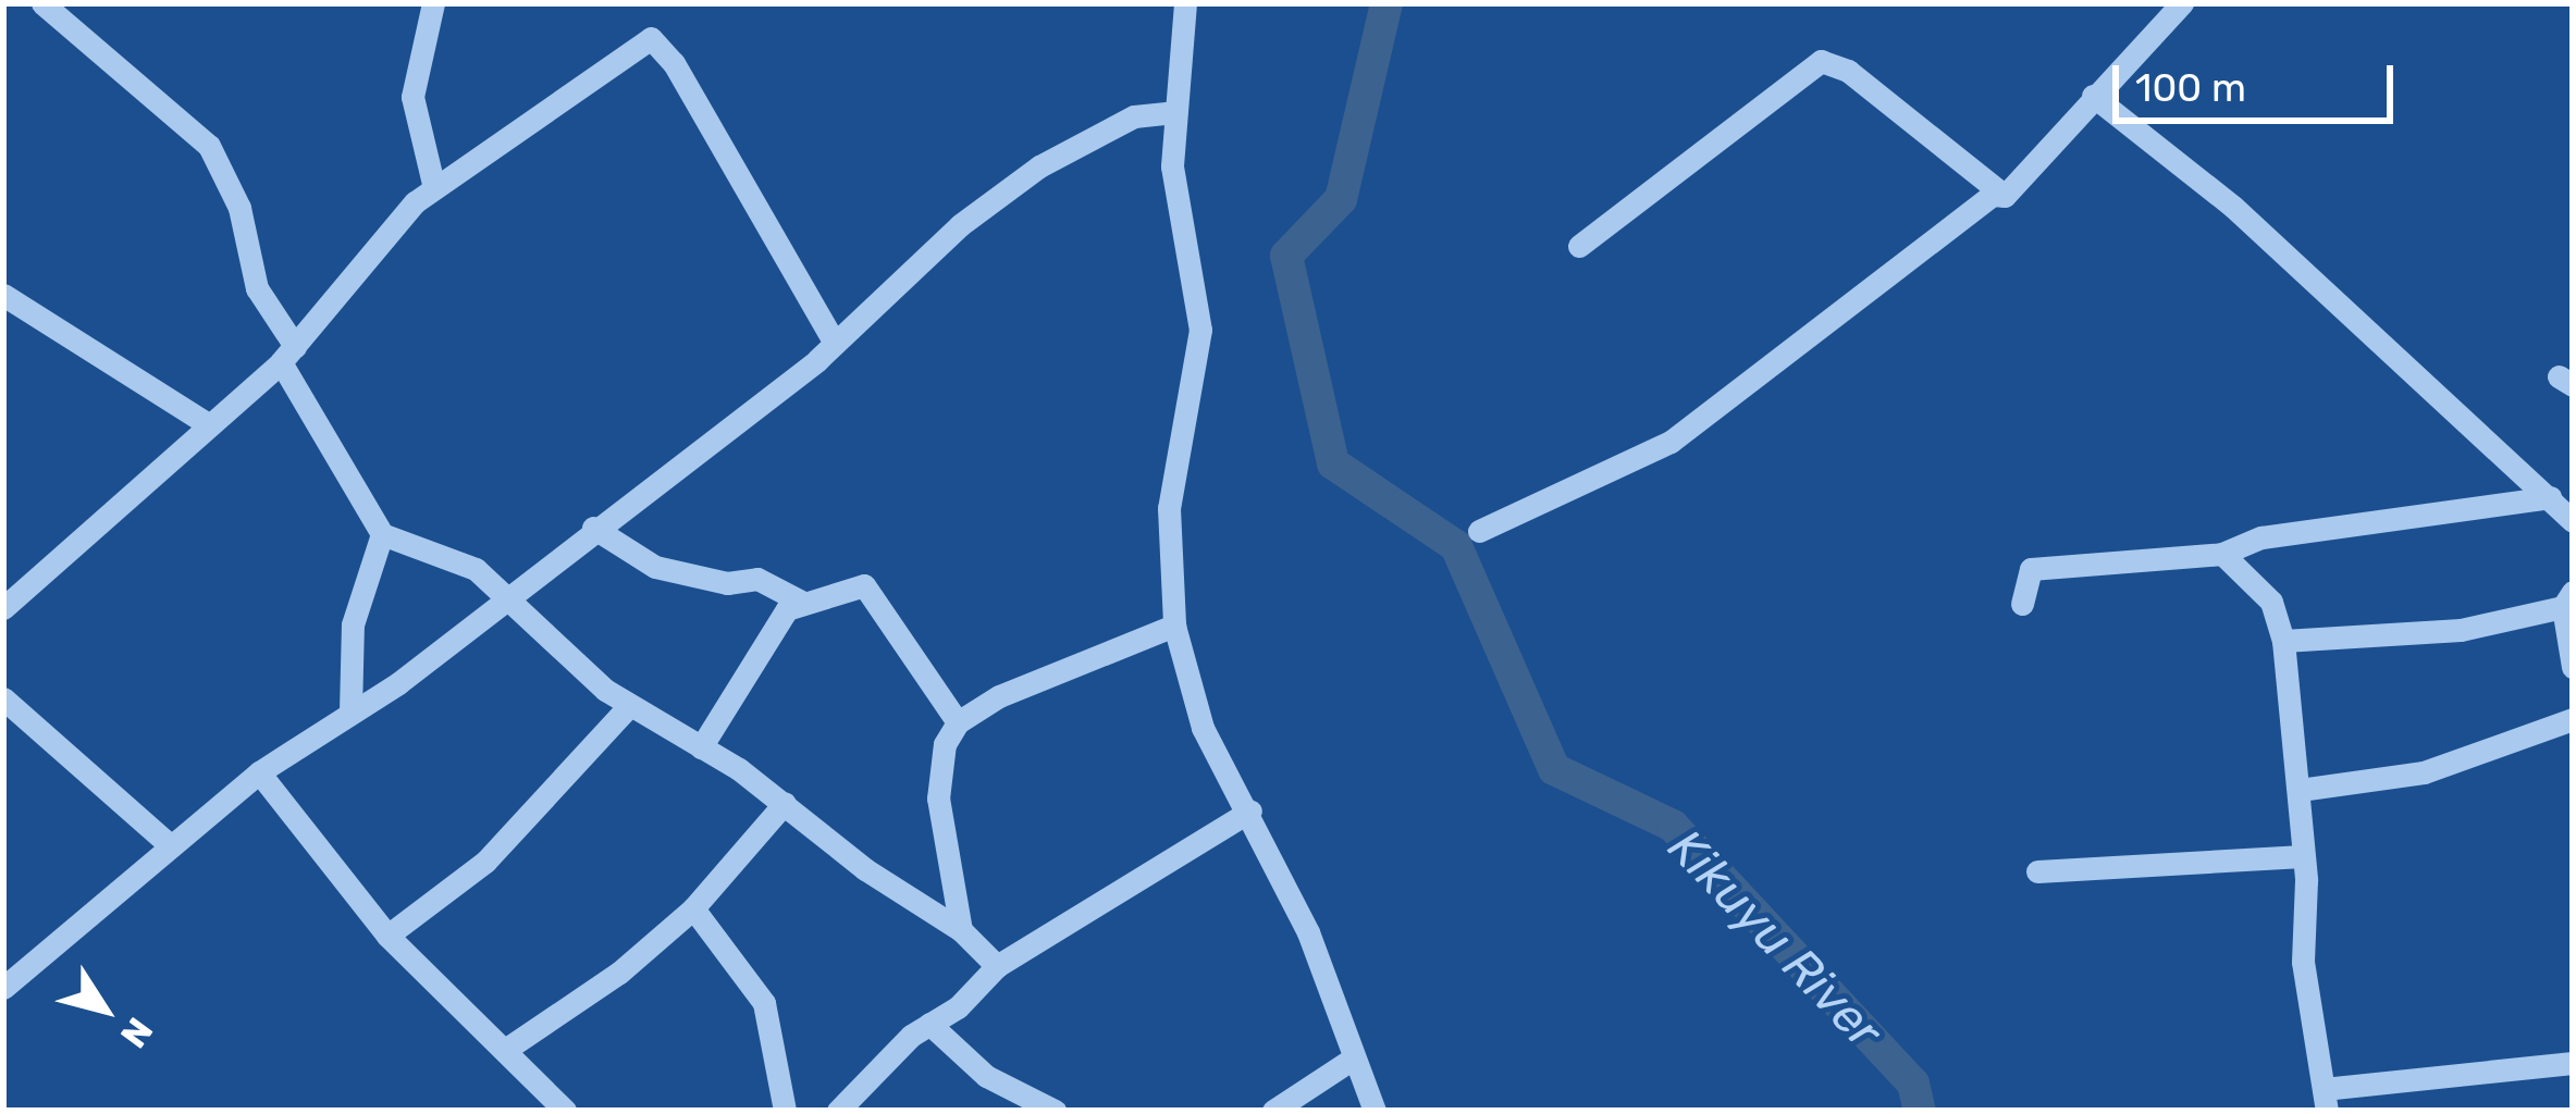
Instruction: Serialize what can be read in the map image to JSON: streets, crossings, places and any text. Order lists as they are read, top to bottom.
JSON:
{
  "water": ["Kikuyu River"],
  "scale_bar": "100 m",
  "north": "bottom right"
}
